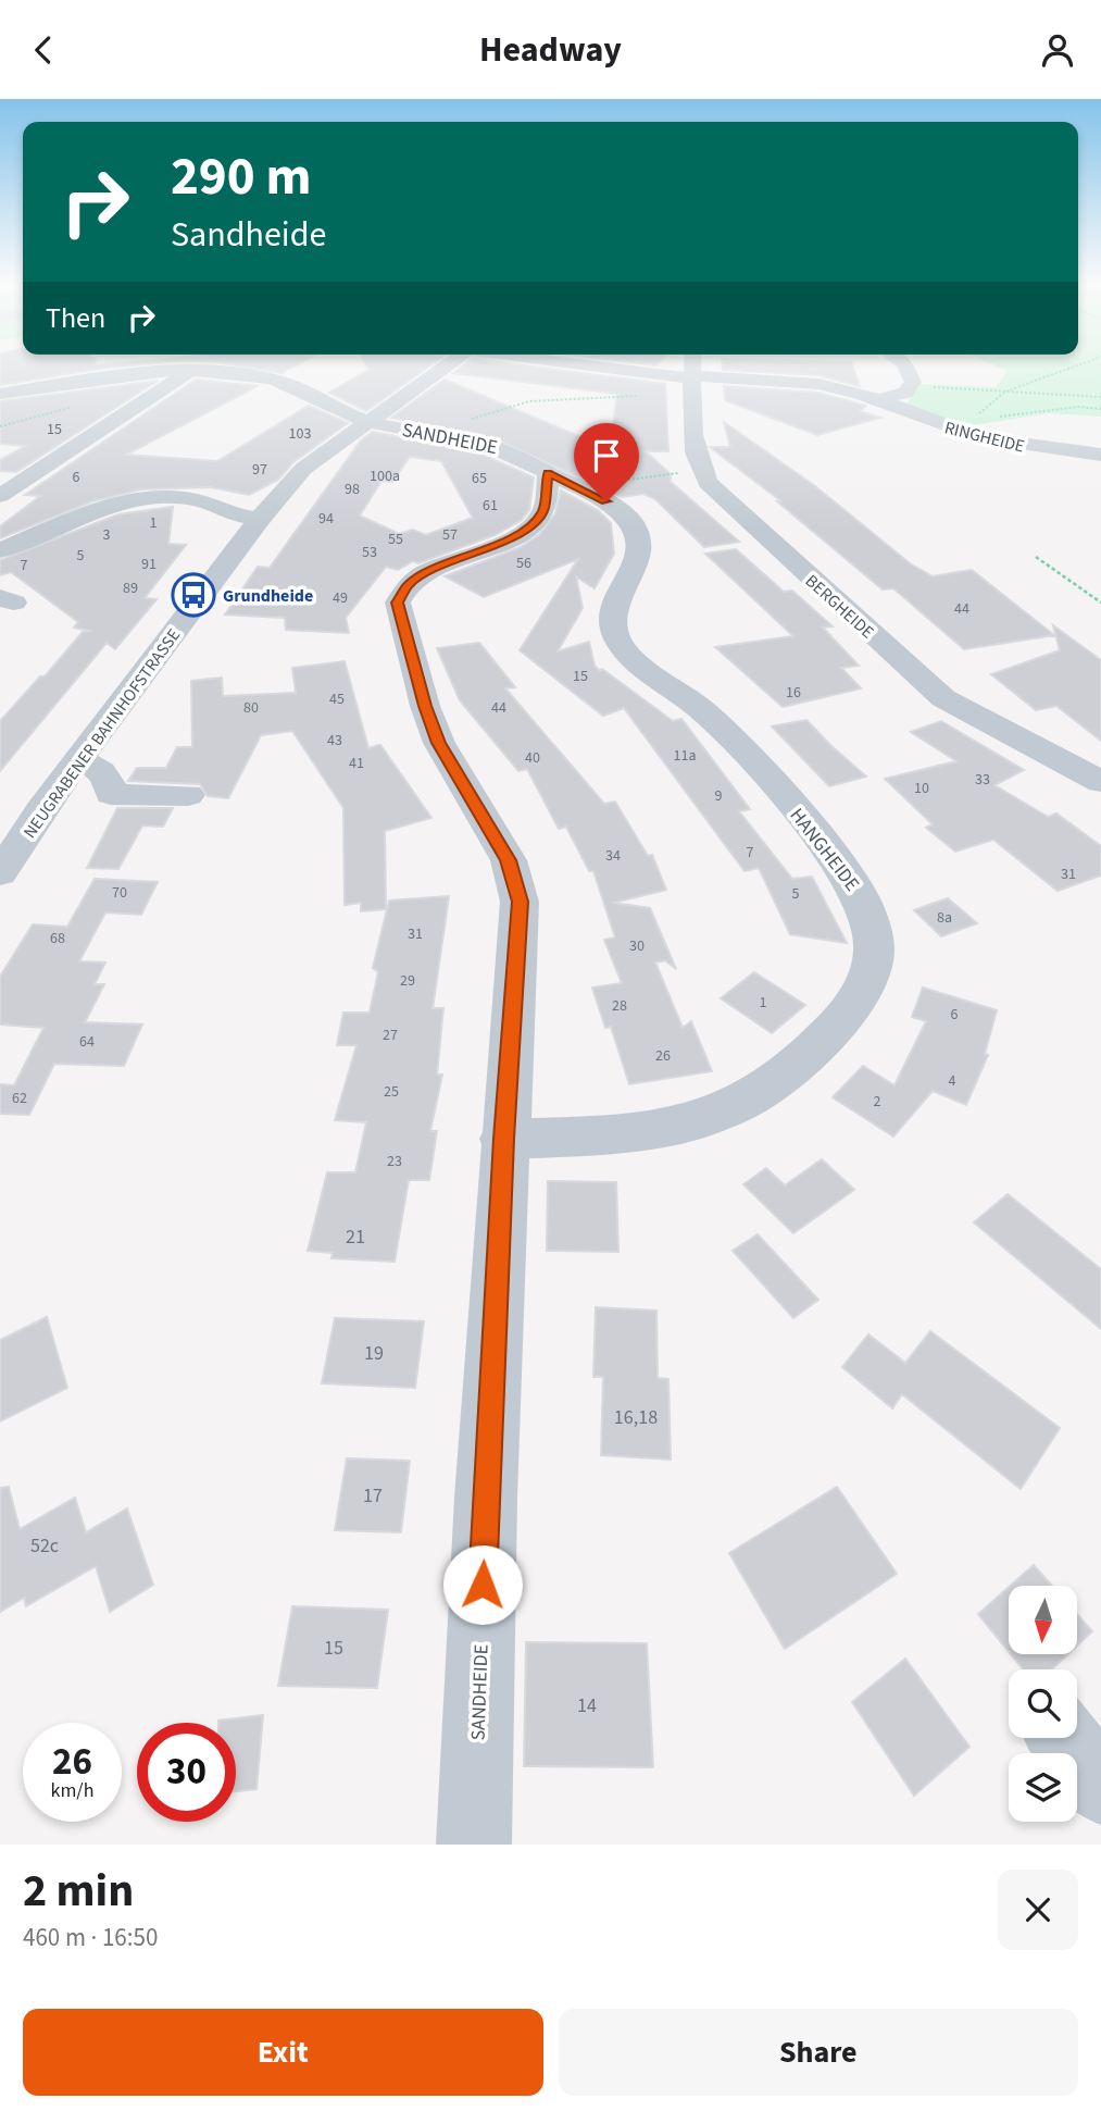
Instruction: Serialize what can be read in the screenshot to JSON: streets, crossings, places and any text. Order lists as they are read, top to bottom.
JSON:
{
  "streets": {
    "street": [
      "RINGHEIDE",
      "SANDHEIDE",
      "BERGHEIDE",
      "NEUGRABENER BAHNHOFSTRASSE",
      "HANGHEIDE"
    ]
  },
  "crossings": [
    ["SANDHEIDE", "NEUGRABENER BAHNHOFSTRASSE"],
    ["SANDHEIDE", "HANGHEIDE"]
  ],
  "places": {
    "bus stop": ["Grundheide"]
  },
  "house_numbers": [
    "15",
    "103",
    "97",
    "100a",
    "6",
    "65",
    "98",
    "61",
    "94",
    "1",
    "3",
    "57",
    "55",
    "53",
    "5",
    "56",
    "91",
    "7",
    "89",
    "49",
    "44",
    "15",
    "16",
    "45",
    "80",
    "44",
    "43",
    "11a",
    "40",
    "41",
    "33",
    "10",
    "9",
    "7",
    "34",
    "31",
    "70",
    "5",
    "8a",
    "31",
    "68",
    "30",
    "29",
    "1",
    "28",
    "6",
    "27",
    "64",
    "26",
    "4",
    "25",
    "62",
    "2",
    "23",
    "21",
    "19",
    "16,18",
    "17",
    "52c",
    "15",
    "14"
  ],
  "north": "bottom",
  "page": {
    "header": "Headway",
    "turn": ["290 m", "Sandheide"],
    "then": "Then",
    "speed": "26 km/h",
    "limit": "30",
    "heading": ["2 min", "460 m · 16:50"],
    "buttons": ["Exit", "Share"]
  }
}
